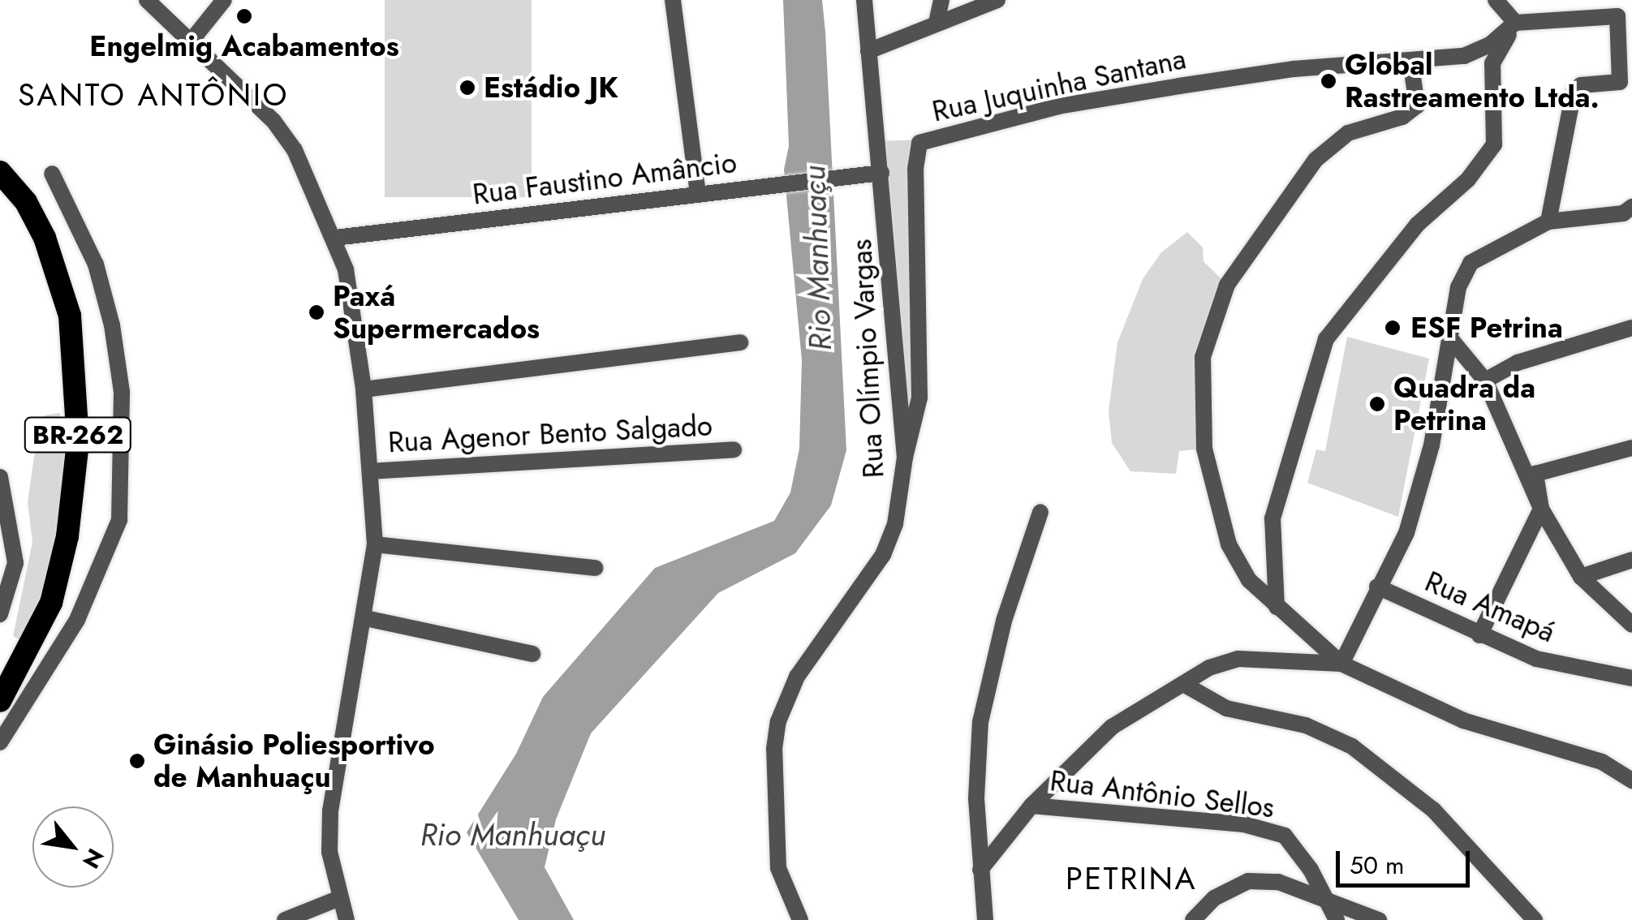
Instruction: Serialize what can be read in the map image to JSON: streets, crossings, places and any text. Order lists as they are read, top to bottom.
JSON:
{
  "streets": {
    "highway": ["BR-262"],
    "street": [
      "Rua Juquinha Santana",
      "Rua Faustino Amâncio",
      "Rua Olímpio Vargas",
      "Rua Agenor Bento Salgado",
      "Rua Amapá",
      "Rua Antônio Sellos"
    ]
  },
  "crossings": [
    ["Rua Juquinha Santana", "Rua Olímpio Vargas"],
    ["Rua Faustino Amâncio", "Rua Olímpio Vargas"]
  ],
  "districts": ["SANTO ANTÔNIO", "PETRINA"],
  "water": ["Rio Manhuaçu"],
  "places": [
    "Engelmig Acabamentos",
    "Global Rastreamento Ltda.",
    "Estádio JK",
    "Paxá Supermercados",
    "ESF Petrina",
    "Quadra da Petrina",
    "Ginásio Poliesportivo de Manhuaçu"
  ],
  "scale_bar": "50 m",
  "north": "bottom right"
}
